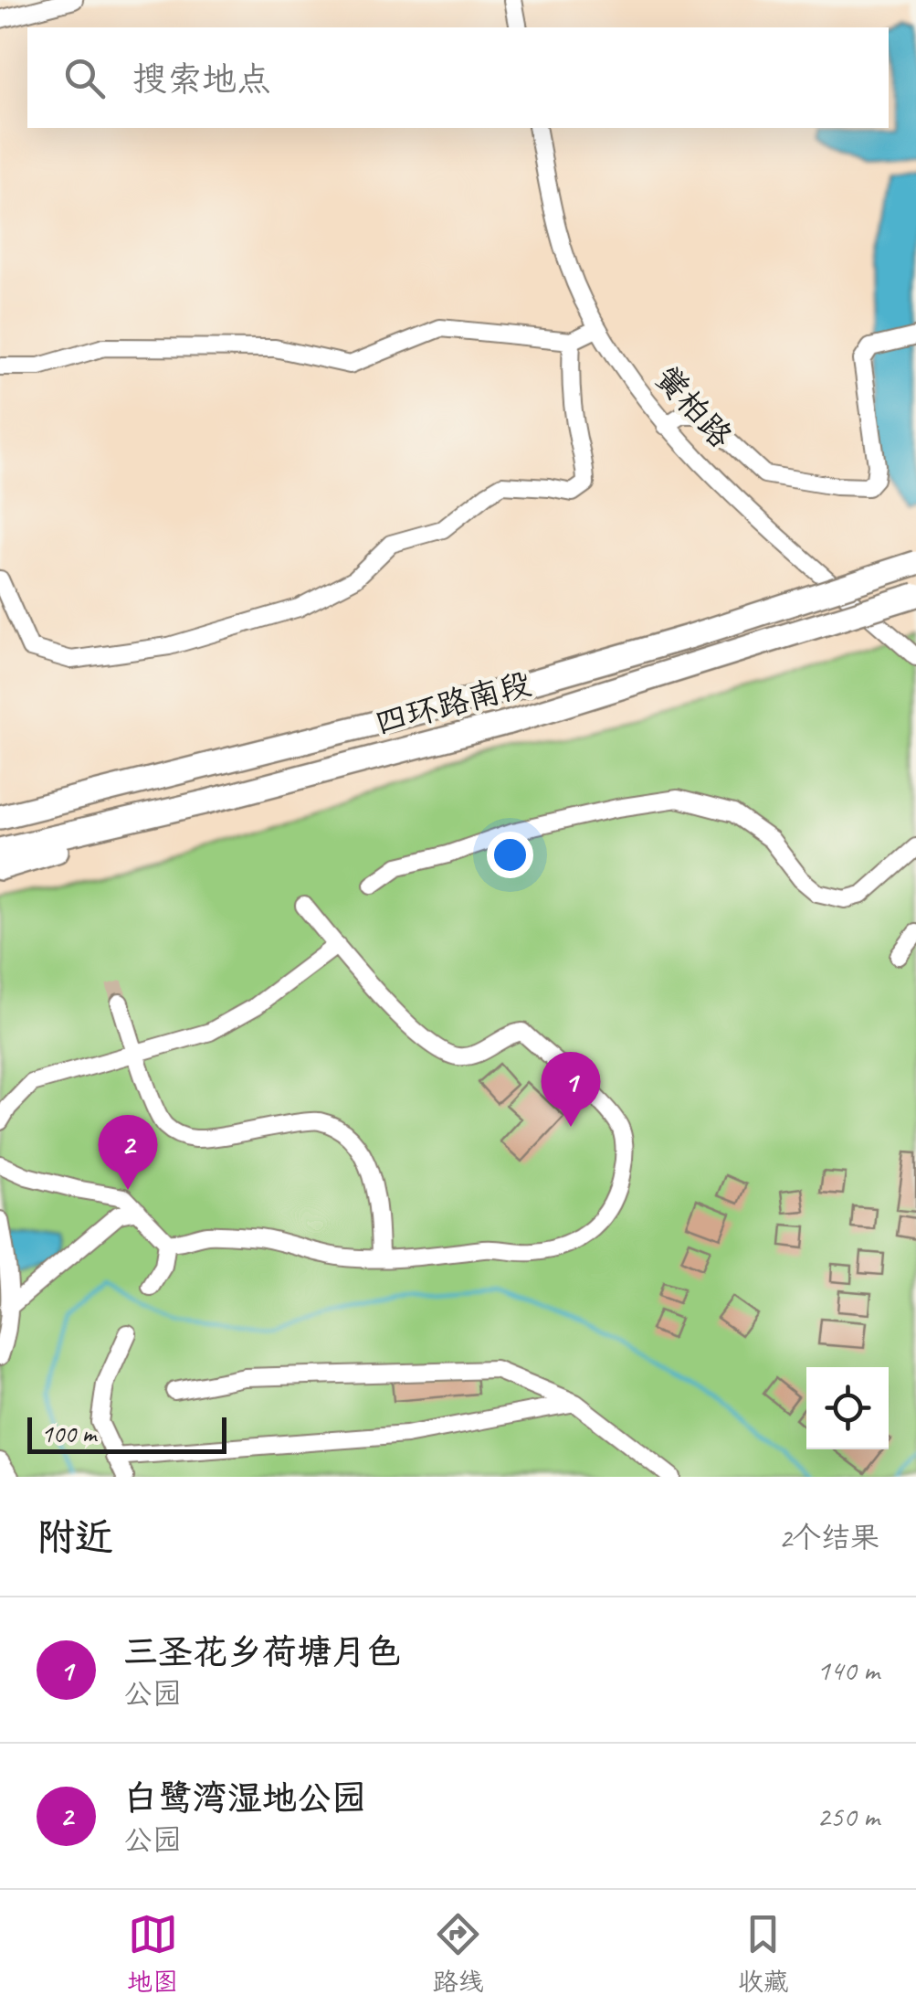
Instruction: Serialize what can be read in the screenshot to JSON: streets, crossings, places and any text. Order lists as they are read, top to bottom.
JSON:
{
  "streets": {
    "highway": ["四环路南段"],
    "street": ["黉柏路"]
  },
  "scale_bar": "100 m",
  "page": {
    "search": "搜索地点",
    "pins": ["1", "2"],
    "scale": "100 m",
    "heading": ["附近", "2个结果"],
    "list": [
      {
        "mark": "1",
        "name": "三圣花乡荷塘月色",
        "note": "公园",
        "value": "140 m"
      },
      {
        "mark": "2",
        "name": "白鹭湾湿地公园",
        "note": "公园",
        "value": "250 m"
      }
    ],
    "nav": ["地图", "路线", "收藏"]
  }
}
